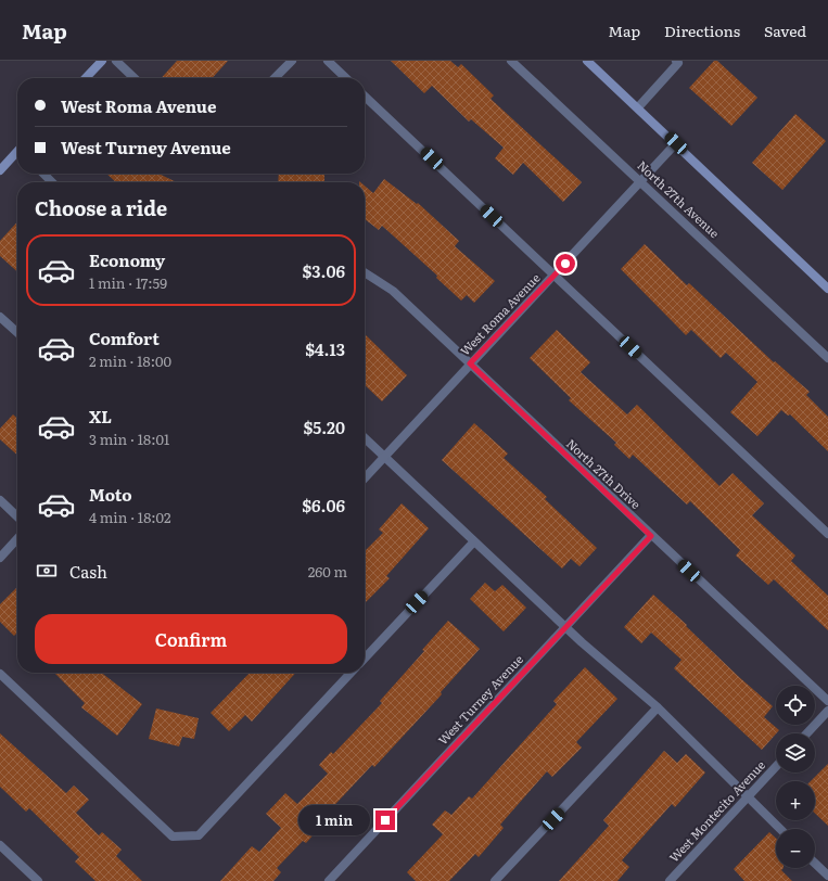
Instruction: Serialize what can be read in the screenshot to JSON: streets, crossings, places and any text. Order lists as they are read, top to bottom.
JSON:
{
  "streets": {
    "street": [
      "North 27th Avenue",
      "West Roma Avenue",
      "North 27th Drive",
      "West Turney Avenue",
      "West Montecito Avenue"
    ]
  },
  "crossings": [
    ["North 27th Avenue", "West Roma Avenue"],
    ["West Roma Avenue", "North 27th Drive"],
    ["North 27th Drive", "West Turney Avenue"]
  ],
  "page": {
    "header": "Map",
    "nav": ["Map", "Directions", "Saved"],
    "banner": ["West Roma Avenue", "West Turney Avenue"],
    "heading": "Choose a ride",
    "list": [
      {
        "name": "Economy",
        "note": "1 min · 17:59",
        "value": "$3.06"
      },
      {
        "name": "Comfort",
        "note": "2 min · 18:00",
        "value": "$4.13"
      },
      {
        "name": "XL",
        "note": "3 min · 18:01",
        "value": "$5.20"
      },
      {
        "name": "Moto",
        "note": "4 min · 18:02",
        "value": "$6.06"
      }
    ],
    "pay": ["Cash", "260 m"],
    "buttons": "Confirm",
    "map_buttons": ["+", "−"],
    "bubble": "1 min"
  }
}
